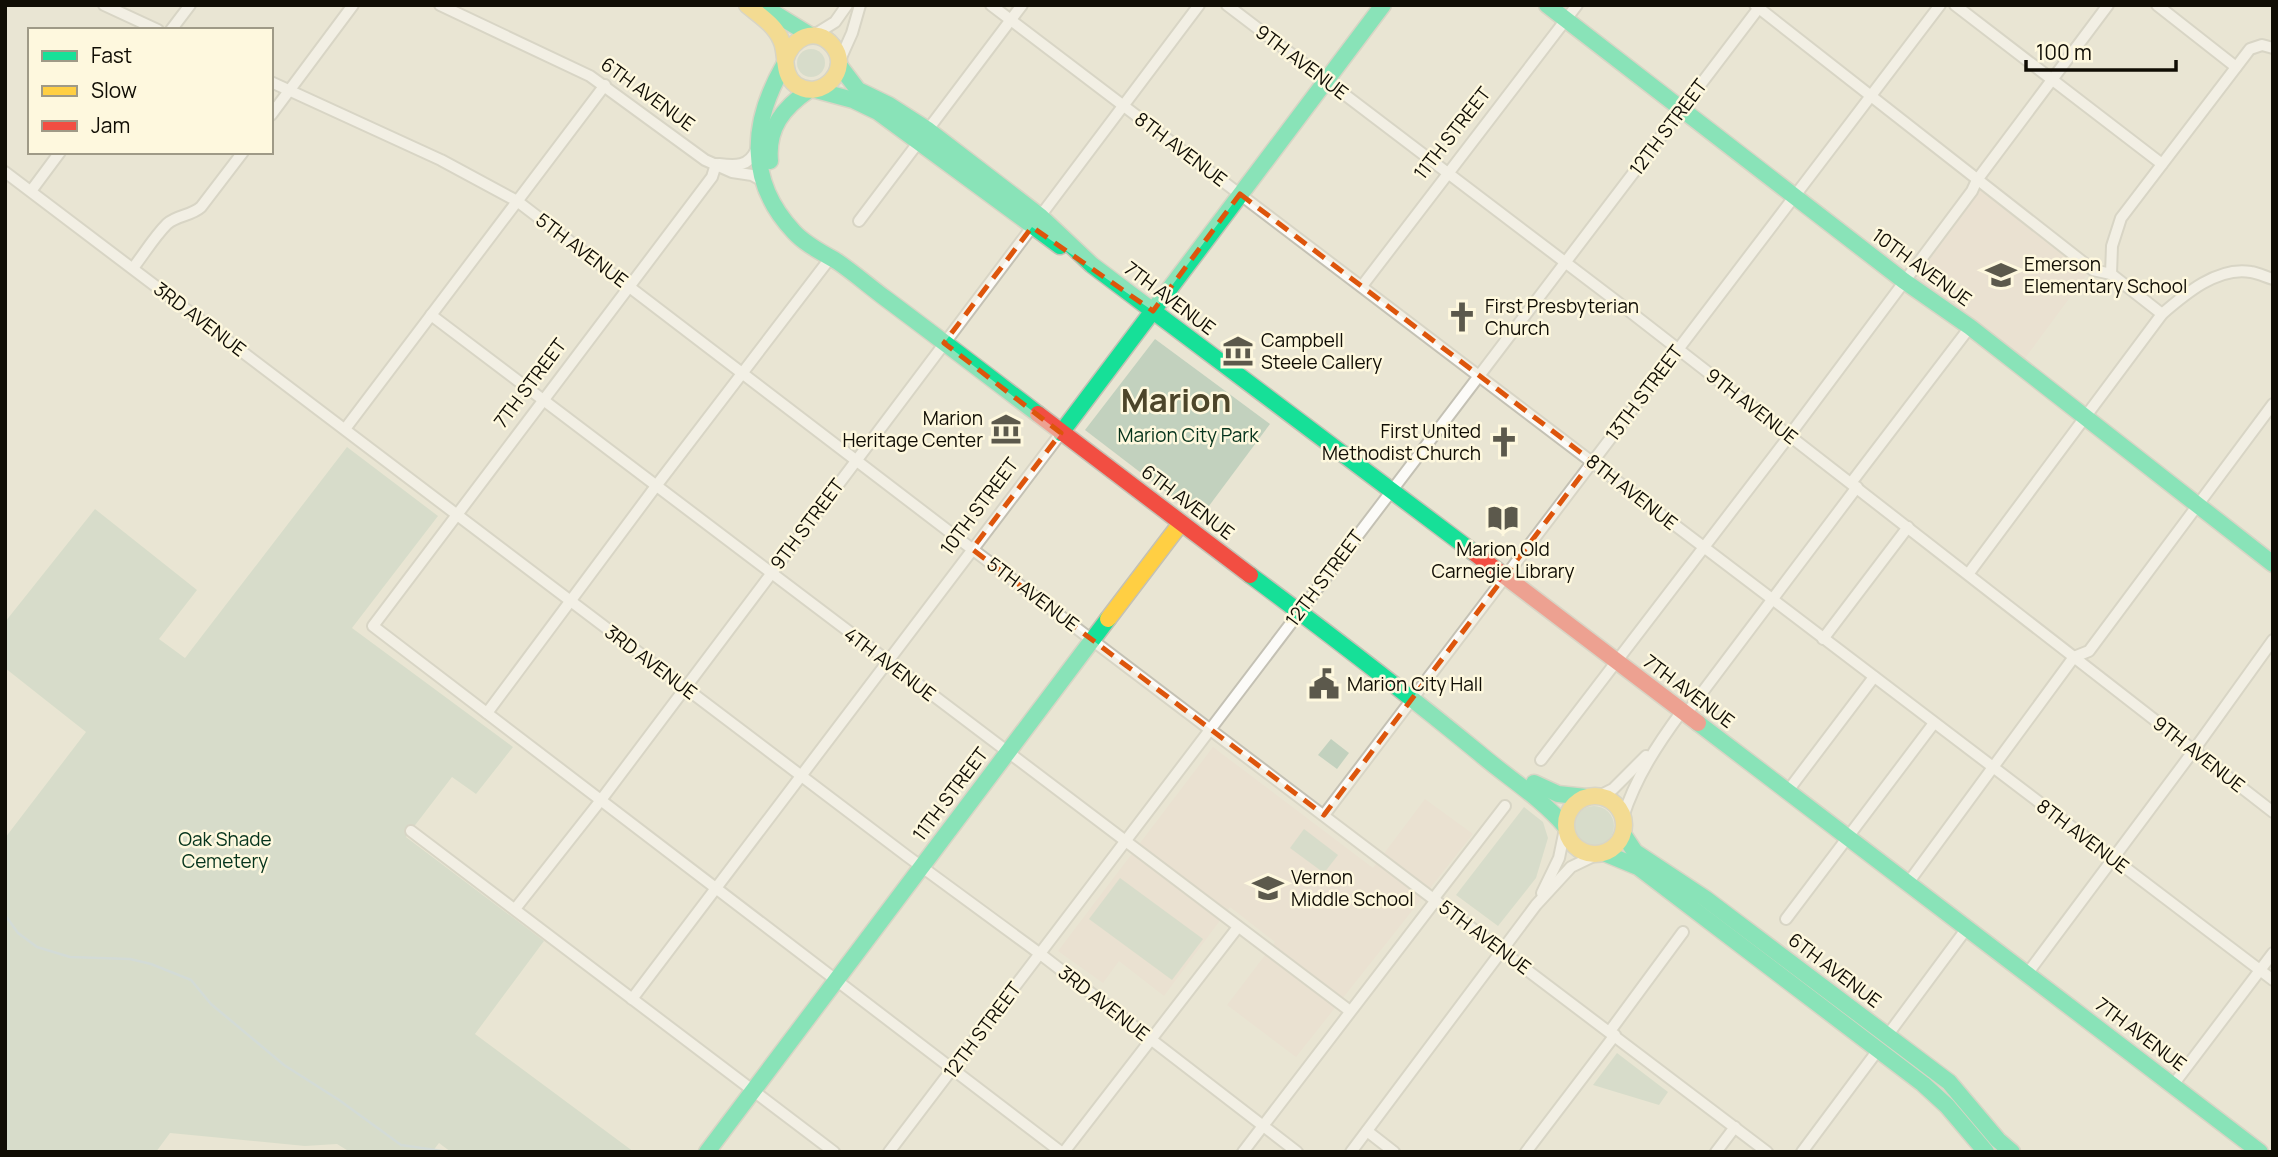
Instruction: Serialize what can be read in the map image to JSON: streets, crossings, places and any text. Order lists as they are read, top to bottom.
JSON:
{
  "streets": {
    "main road": [
      "6TH AVENUE",
      "11TH STREET",
      "10TH AVENUE",
      "7TH AVENUE",
      "10TH STREET"
    ],
    "street": [
      "9TH AVENUE",
      "12TH STREET",
      "8TH AVENUE",
      "5TH AVENUE",
      "3RD AVENUE",
      "7TH STREET",
      "13TH STREET",
      "9TH STREET",
      "4TH AVENUE"
    ]
  },
  "crossings": [
    ["9TH AVENUE", "12TH STREET"],
    ["9TH AVENUE", "11TH STREET"],
    ["9TH AVENUE", "13TH STREET"],
    ["9TH AVENUE", "10TH STREET"],
    ["6TH AVENUE", "12TH STREET"],
    ["6TH AVENUE", "11TH STREET"],
    ["6TH AVENUE", "7TH AVENUE"],
    ["6TH AVENUE", "7TH STREET"],
    ["6TH AVENUE", "13TH STREET"],
    ["6TH AVENUE", "10TH STREET"],
    ["6TH AVENUE", "9TH STREET"],
    ["12TH STREET", "8TH AVENUE"],
    ["12TH STREET", "5TH AVENUE"],
    ["12TH STREET", "10TH AVENUE"],
    ["12TH STREET", "7TH AVENUE"],
    ["12TH STREET", "3RD AVENUE"],
    ["12TH STREET", "4TH AVENUE"],
    ["11TH STREET", "8TH AVENUE"],
    ["11TH STREET", "5TH AVENUE"],
    ["11TH STREET", "10TH AVENUE"],
    ["11TH STREET", "3RD AVENUE"],
    ["11TH STREET", "4TH AVENUE"],
    ["8TH AVENUE", "13TH STREET"],
    ["8TH AVENUE", "10TH STREET"],
    ["8TH AVENUE", "9TH STREET"],
    ["5TH AVENUE", "7TH STREET"],
    ["5TH AVENUE", "13TH STREET"],
    ["5TH AVENUE", "10TH STREET"],
    ["5TH AVENUE", "9TH STREET"],
    ["10TH AVENUE", "13TH STREET"],
    ["7TH AVENUE", "13TH STREET"],
    ["7TH AVENUE", "10TH STREET"],
    ["7TH AVENUE", "9TH STREET"],
    ["3RD AVENUE", "7TH STREET"],
    ["3RD AVENUE", "10TH STREET"],
    ["3RD AVENUE", "9TH STREET"],
    ["7TH STREET", "4TH AVENUE"],
    ["10TH STREET", "4TH AVENUE"],
    ["9TH STREET", "4TH AVENUE"]
  ],
  "districts": ["Marion"],
  "parks": ["Marion City Park", "Oak Shade Cemetery"],
  "places": {
    "school or university": ["Emerson Elementary School", "Vernon Middle School"],
    "church": ["First Presbyterian Church", "First United Methodist Church"],
    "museum": ["Campbell Steele Callery", "Marion Heritage Center"],
    "library": ["Marion Old Carnegie Library"],
    "public building": ["Marion City Hall"]
  },
  "legend": ["Fast", "Slow", "Jam"],
  "scale_bar": "100 m"
}
